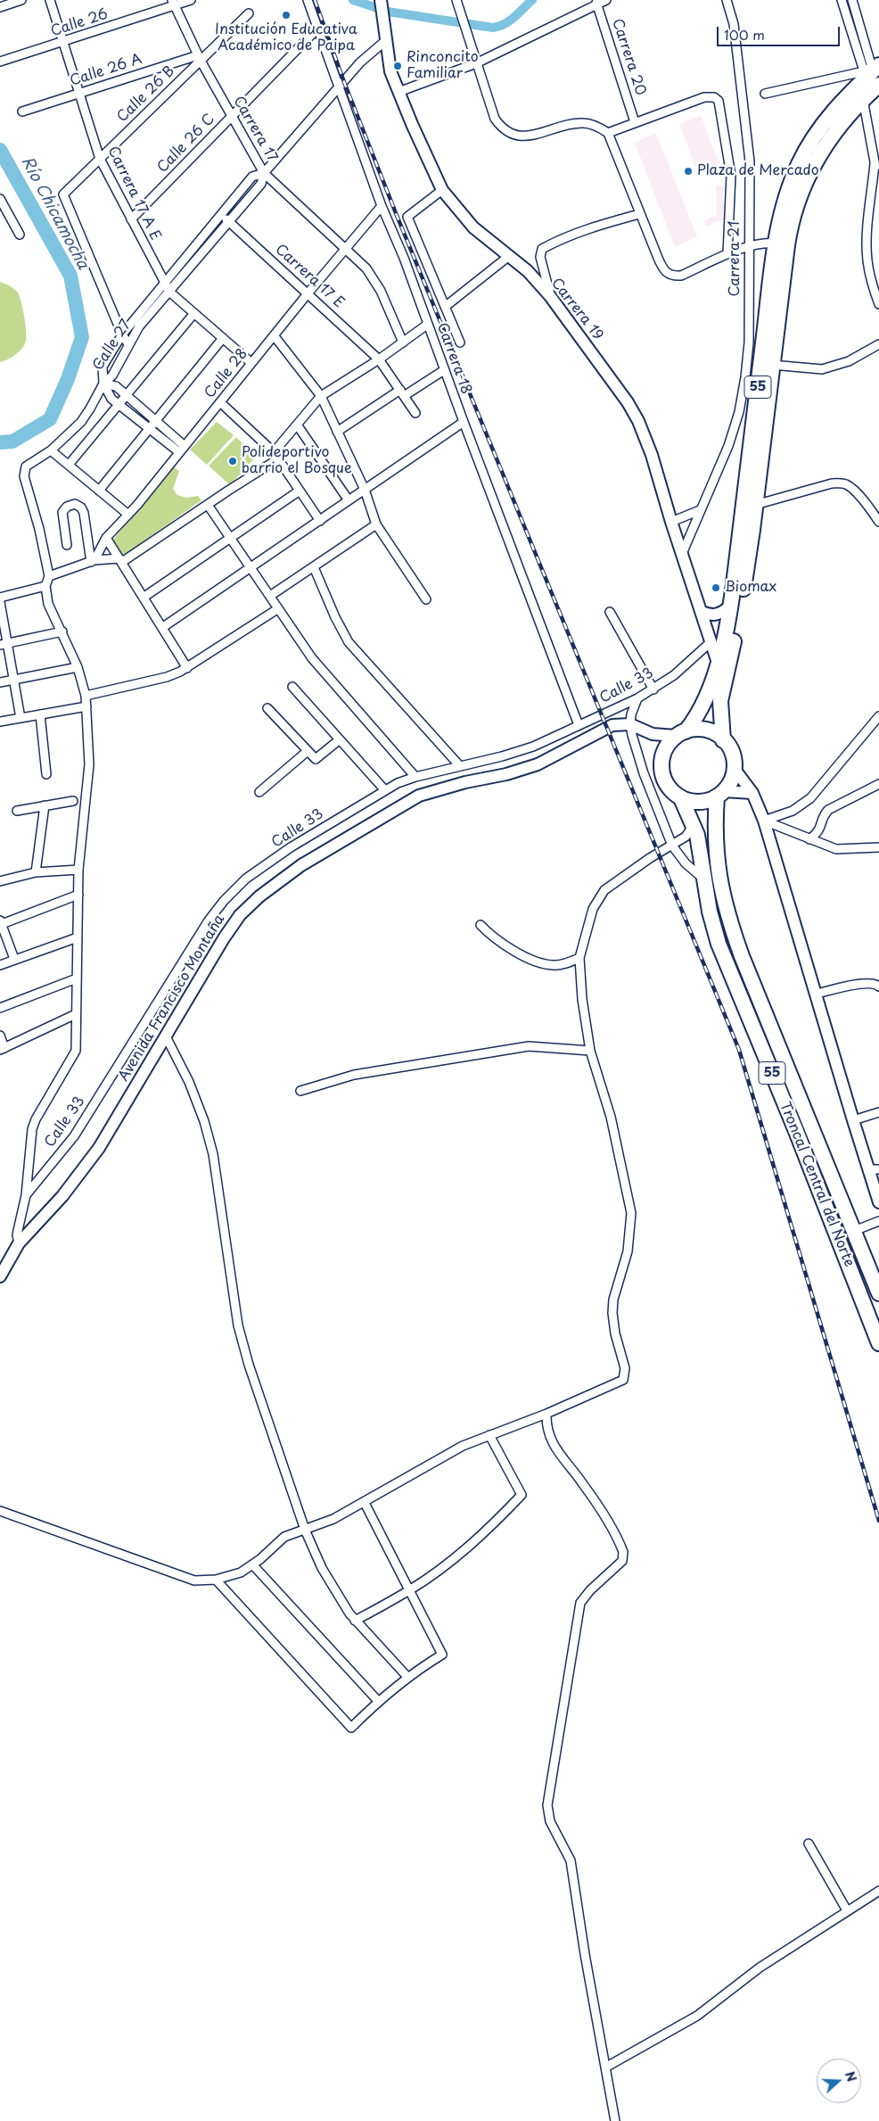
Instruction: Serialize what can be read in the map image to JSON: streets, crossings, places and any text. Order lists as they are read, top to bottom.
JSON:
{
  "streets": {
    "highway": ["55", "Troncal Central del Norte"],
    "street": [
      "Calle 26",
      "Carrera 20",
      "Calle 26 A",
      "Calle 26 B",
      "Carrera 17",
      "Calle 26 C",
      "Carrera 17 A E",
      "Carrera 21",
      "Carrera 17 E",
      "Carrera 19",
      "Calle 27",
      "Carrera 18",
      "Calle 28",
      "Calle 33",
      "Avenida Francisco Montaña"
    ]
  },
  "crossings": [
    ["Calle 26", "Carrera 17"],
    ["Calle 26", "Carrera 17 A E"],
    ["Calle 26 A", "Calle 26 B"],
    ["Calle 26 A", "Carrera 17"],
    ["Calle 26 A", "Carrera 17 A E"],
    ["Calle 26 B", "Carrera 17"],
    ["Calle 26 B", "Carrera 17 A E"],
    ["Calle 26 B", "Calle 27"],
    ["Carrera 17", "Calle 26 C"],
    ["Carrera 17", "Calle 27"],
    ["Carrera 17", "Calle 28"],
    ["Calle 26 C", "Carrera 17 A E"],
    ["Calle 26 C", "Carrera 18"],
    ["Carrera 17 A E", "Calle 27"],
    ["Carrera 17 A E", "Calle 28"],
    ["Carrera 21", "Carrera 19"],
    ["Carrera 17 E", "Calle 27"],
    ["Carrera 17 E", "Calle 28"],
    ["Carrera 19", "Calle 27"],
    ["Carrera 19", "55"],
    ["Carrera 19", "Calle 33"],
    ["Calle 27", "Carrera 18"],
    ["Carrera 18", "Calle 28"],
    ["Carrera 18", "Calle 33"],
    ["55", "Troncal Central del Norte"]
  ],
  "water": ["Río Chicamocha"],
  "places": [
    "Institución Educativa Académico de Paipa",
    "Rinconcito Familiar",
    "Plaza de Mercado",
    "Polideportivo barrio el Bosque",
    "Biomax"
  ],
  "scale_bar": "100 m",
  "north": "right"
}
